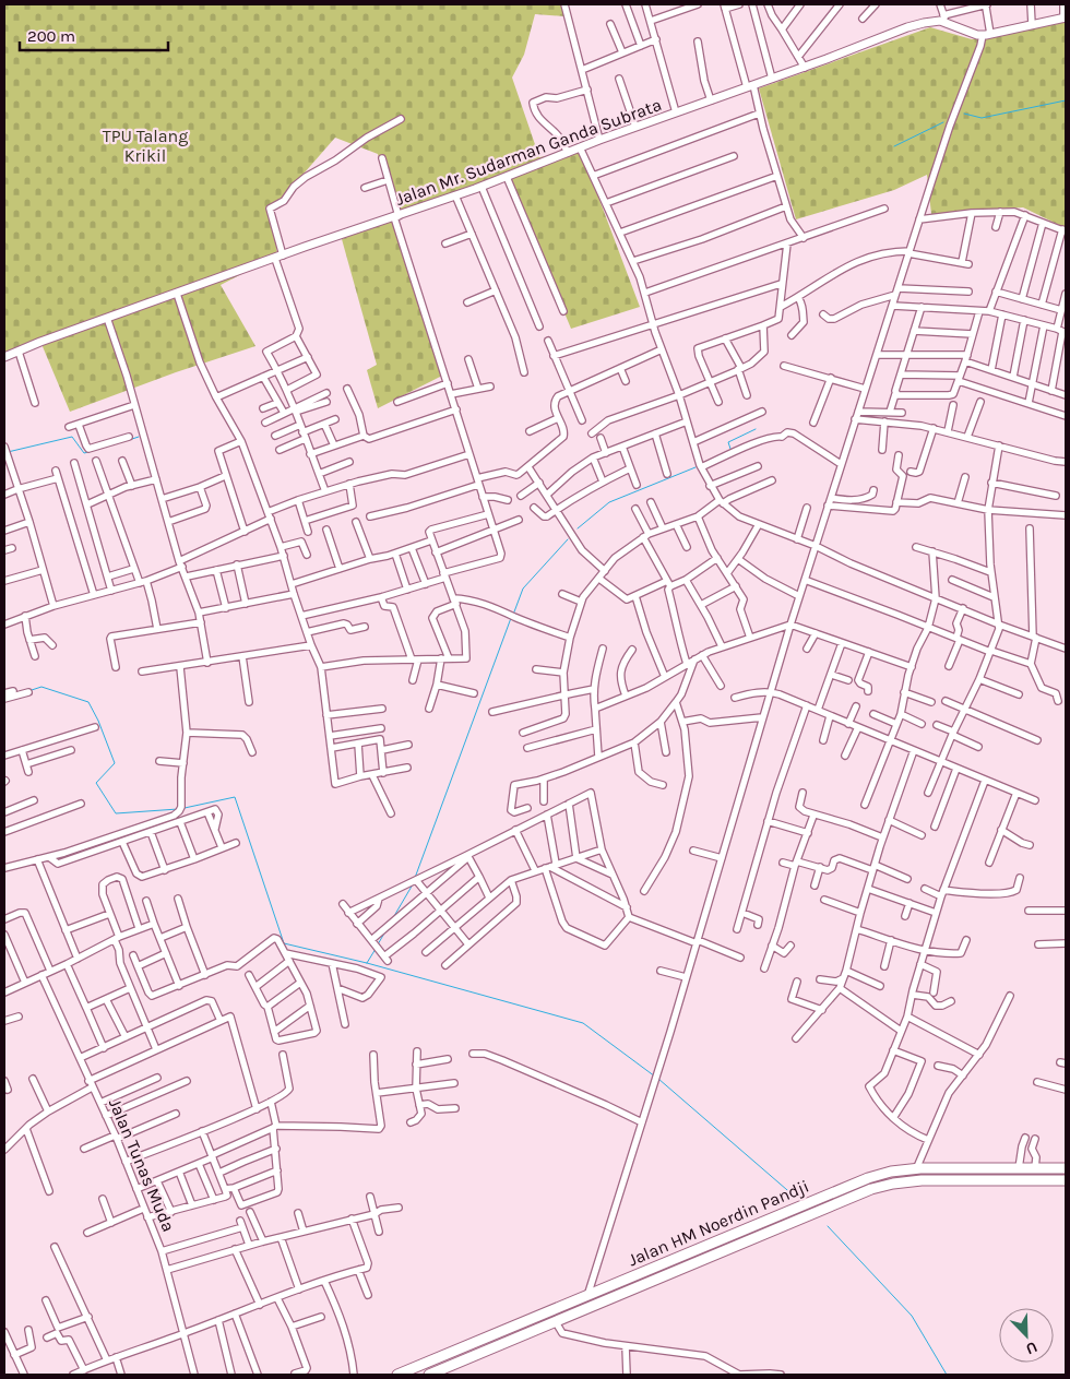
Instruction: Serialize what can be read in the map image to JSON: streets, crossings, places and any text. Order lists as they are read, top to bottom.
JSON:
{
  "streets": {
    "main road": ["Jalan HM Noerdin Pandji"],
    "street": ["Jalan Mr. Sudarman Ganda Subrata", "Jalan Tunas Muda"]
  },
  "parks": ["TPU Talang Krikil"],
  "scale_bar": "200 m",
  "north": "bottom right"
}
